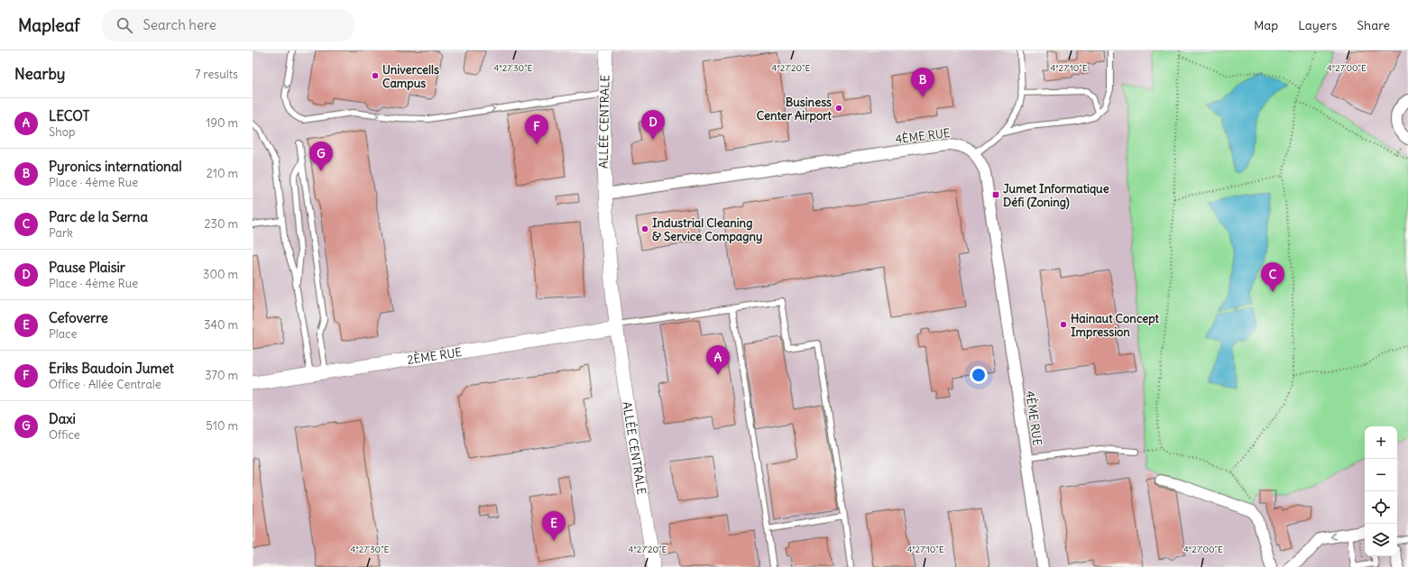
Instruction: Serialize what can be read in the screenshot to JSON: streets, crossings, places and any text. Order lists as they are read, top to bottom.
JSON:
{
  "streets": {
    "street": ["ALLÉE CENTRALE", "4ÈME RUE", "2ÈME RUE"]
  },
  "crossings": [
    ["ALLÉE CENTRALE", "4ÈME RUE"],
    ["ALLÉE CENTRALE", "2ÈME RUE"]
  ],
  "places": {
    "other": [
      "Univercells Campus",
      "Business Center Airport",
      "Industrial Cleaning & Service Compagny",
      "Hainaut Concept Impression"
    ],
    "transit": ["Jumet Informatique Défi (Zoning)"]
  },
  "page": {
    "header": "Mapleaf",
    "search": "Search here",
    "nav": ["Map", "Layers", "Share"],
    "heading": ["Nearby", "7 results"],
    "pins": [
      "B",
      "D",
      "F",
      "G",
      "C",
      "A",
      "E"
    ],
    "list": [
      {
        "mark": "A",
        "name": "LECOT",
        "note": "Shop",
        "value": "190 m"
      },
      {
        "mark": "B",
        "name": "Pyronics international",
        "note": "Place · 4ème Rue",
        "value": "210 m"
      },
      {
        "mark": "C",
        "name": "Parc de la Serna",
        "note": "Park",
        "value": "230 m"
      },
      {
        "mark": "D",
        "name": "Pause Plaisir",
        "note": "Place · 4ème Rue",
        "value": "300 m"
      },
      {
        "mark": "E",
        "name": "Cefoverre",
        "note": "Place",
        "value": "340 m"
      },
      {
        "mark": "F",
        "name": "Eriks Baudoin Jumet",
        "note": "Office · Allée Centrale",
        "value": "370 m"
      },
      {
        "mark": "G",
        "name": "Daxi",
        "note": "Office",
        "value": "510 m"
      }
    ],
    "map_buttons": ["+", "−"]
  },
  "coordinates": [
    "4°27'30\"E",
    "4°27'20\"E",
    "4°27'10\"E",
    "4°27'00\"E"
  ]
}
